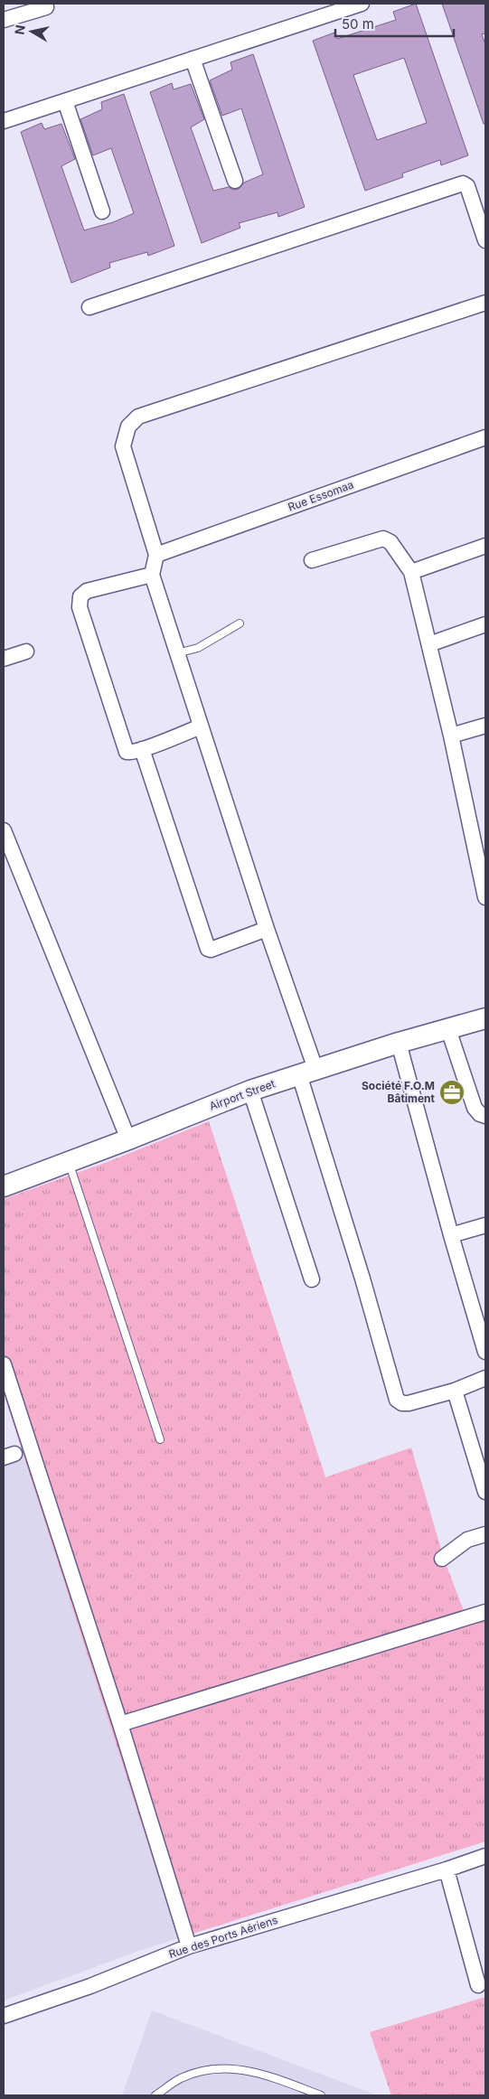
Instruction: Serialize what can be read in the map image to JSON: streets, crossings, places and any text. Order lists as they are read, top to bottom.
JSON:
{
  "streets": {
    "street": ["Rue Essomaa", "Airport Street", "Rue des Ports Aériens"]
  },
  "places": {
    "office": ["Société F.O.M Bâtiment"]
  },
  "scale_bar": "50 m",
  "north": "left"
}
